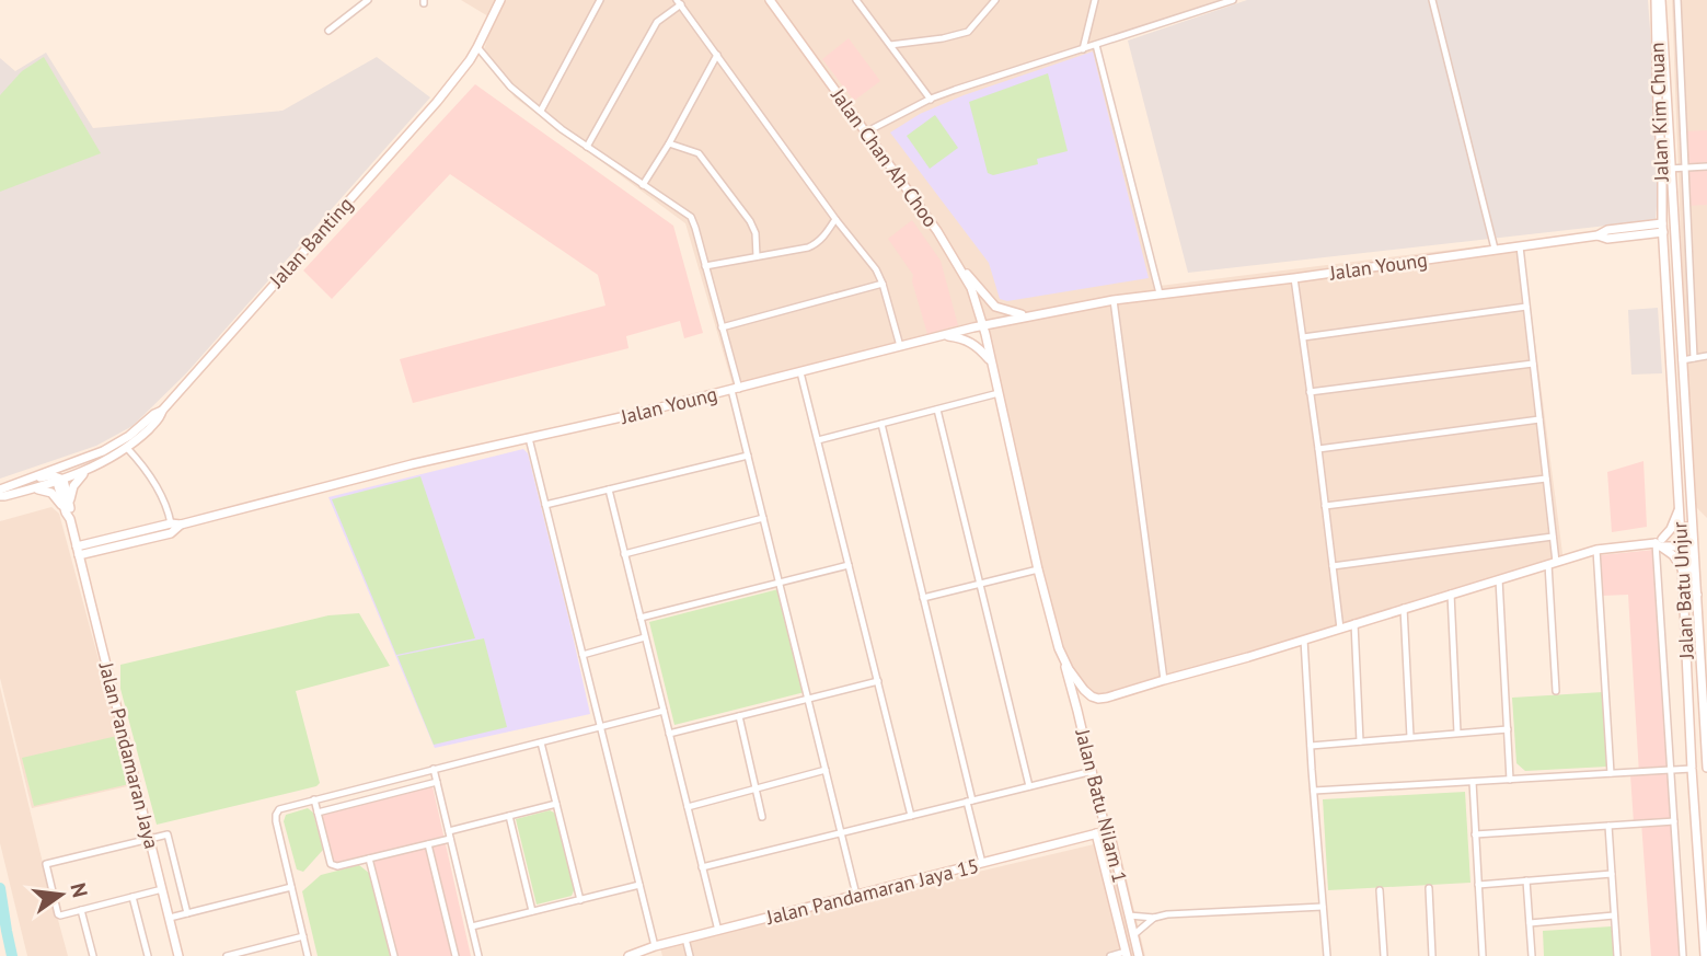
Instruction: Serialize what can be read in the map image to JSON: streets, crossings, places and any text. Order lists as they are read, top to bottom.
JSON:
{
  "streets": {
    "main road": [
      "Jalan Kim Chuan",
      "Jalan Chan Ah Choo",
      "Jalan Banting",
      "Jalan Young",
      "Jalan Batu Unjur",
      "Jalan Pandamaran Jaya",
      "Jalan Batu Nilam 1",
      "Jalan Pandamaran Jaya 15"
    ]
  },
  "crossings": [
    ["Jalan Kim Chuan", "Jalan Young"],
    ["Jalan Kim Chuan", "Jalan Batu Unjur"],
    ["Jalan Chan Ah Choo", "Jalan Young"],
    ["Jalan Chan Ah Choo", "Jalan Batu Nilam 1"],
    ["Jalan Young", "Jalan Batu Unjur"],
    ["Jalan Young", "Jalan Pandamaran Jaya"],
    ["Jalan Batu Nilam 1", "Jalan Pandamaran Jaya 15"]
  ],
  "north": "right"
}
